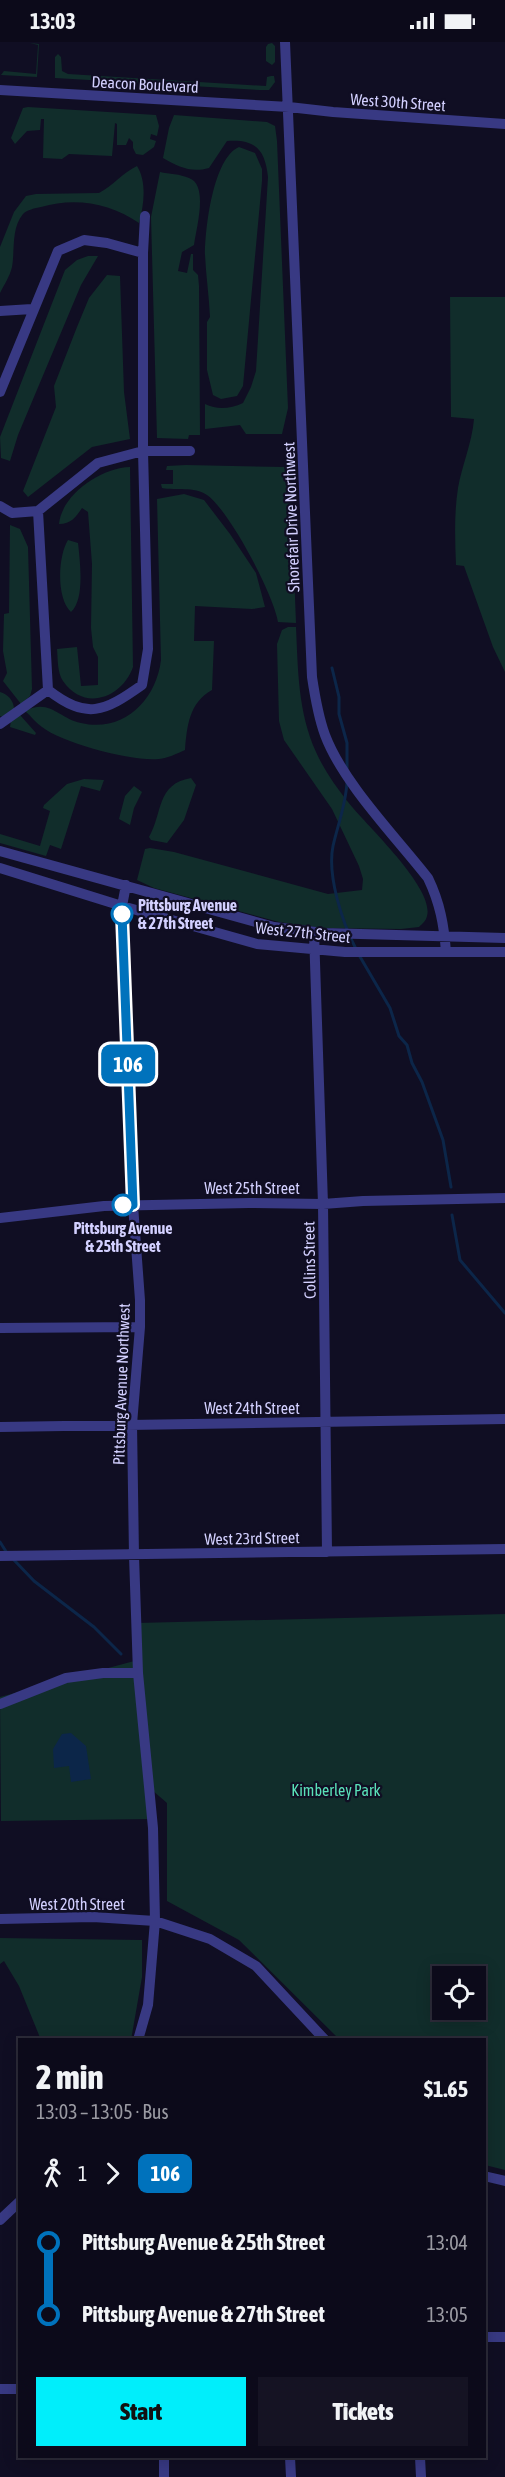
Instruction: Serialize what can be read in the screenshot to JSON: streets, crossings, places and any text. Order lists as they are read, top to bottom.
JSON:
{
  "streets": {
    "street": [
      "Deacon Boulevard",
      "West 30th Street",
      "Shorefair Drive Northwest",
      "West 27th Street",
      "West 25th Street",
      "Collins Street",
      "Pittsburg Avenue Northwest",
      "West 24th Street",
      "West 23rd Street",
      "West 20th Street"
    ]
  },
  "crossings": [
    ["Deacon Boulevard", "West 30th Street"],
    ["Deacon Boulevard", "Shorefair Drive Northwest"],
    ["West 30th Street", "Shorefair Drive Northwest"],
    ["Shorefair Drive Northwest", "West 27th Street"],
    ["West 27th Street", "Collins Street"],
    ["West 27th Street", "Pittsburg Avenue Northwest"],
    ["West 25th Street", "Collins Street"],
    ["West 25th Street", "Pittsburg Avenue Northwest"],
    ["Collins Street", "West 24th Street"],
    ["Collins Street", "West 23rd Street"],
    ["Pittsburg Avenue Northwest", "West 24th Street"],
    ["Pittsburg Avenue Northwest", "West 23rd Street"],
    ["Pittsburg Avenue Northwest", "West 20th Street"]
  ],
  "parks": ["Kimberley Park"],
  "places": ["Pittsburg Avenue & 27th Street", "Pittsburg Avenue & 25th Street"],
  "lines": ["bus line 106"],
  "page": {
    "status": "13:03",
    "on_map": "106",
    "heading": ["2 min", "13:03 – 13:05 · Bus", "$1.65"],
    "legs": ["1", "106"],
    "list": [
      {
        "name": "Pittsburg Avenue & 25th Street",
        "value": "13:04"
      },
      {
        "name": "Pittsburg Avenue & 27th Street",
        "value": "13:05"
      }
    ],
    "buttons": ["Start", "Tickets"]
  }
}
